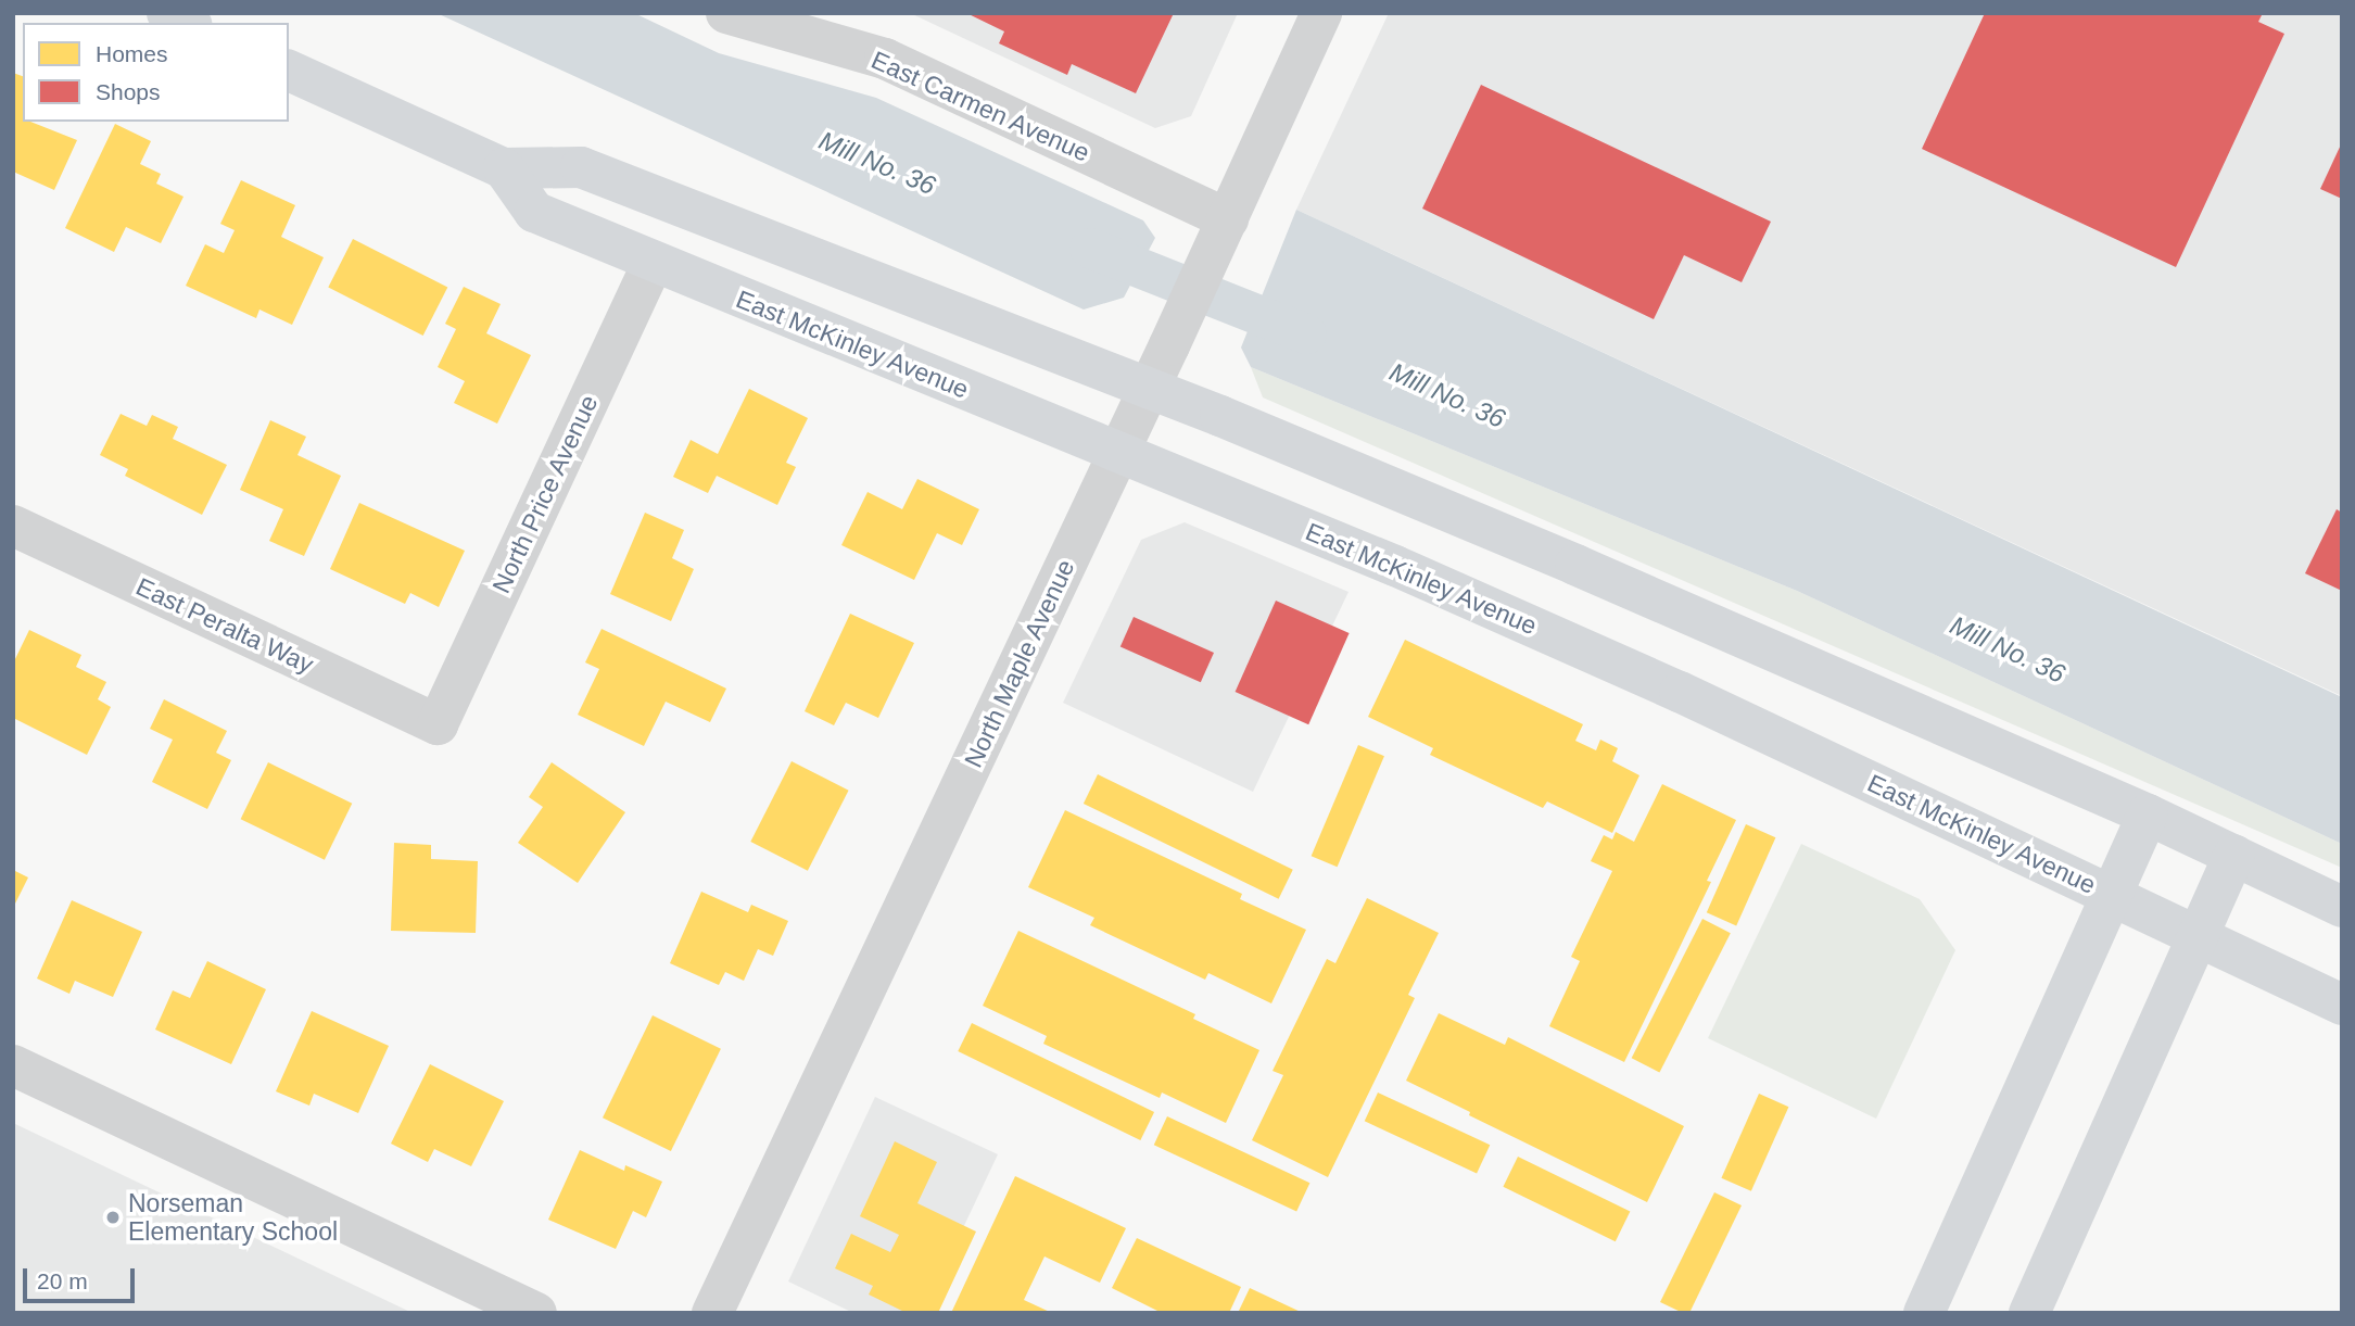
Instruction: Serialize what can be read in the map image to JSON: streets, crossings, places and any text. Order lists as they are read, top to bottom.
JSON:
{
  "streets": {
    "main road": ["East McKinley Avenue"],
    "street": [
      "East Carmen Avenue",
      "North Price Avenue",
      "East Peralta Way",
      "North Maple Avenue"
    ]
  },
  "crossings": [
    ["East Carmen Avenue", "North Maple Avenue"],
    ["East McKinley Avenue", "North Price Avenue"],
    ["East McKinley Avenue", "North Maple Avenue"],
    ["North Price Avenue", "East Peralta Way"]
  ],
  "water": ["Mill No. 36"],
  "places": ["Norseman Elementary School"],
  "legend": ["Homes", "Shops"],
  "scale_bar": "20 m"
}
